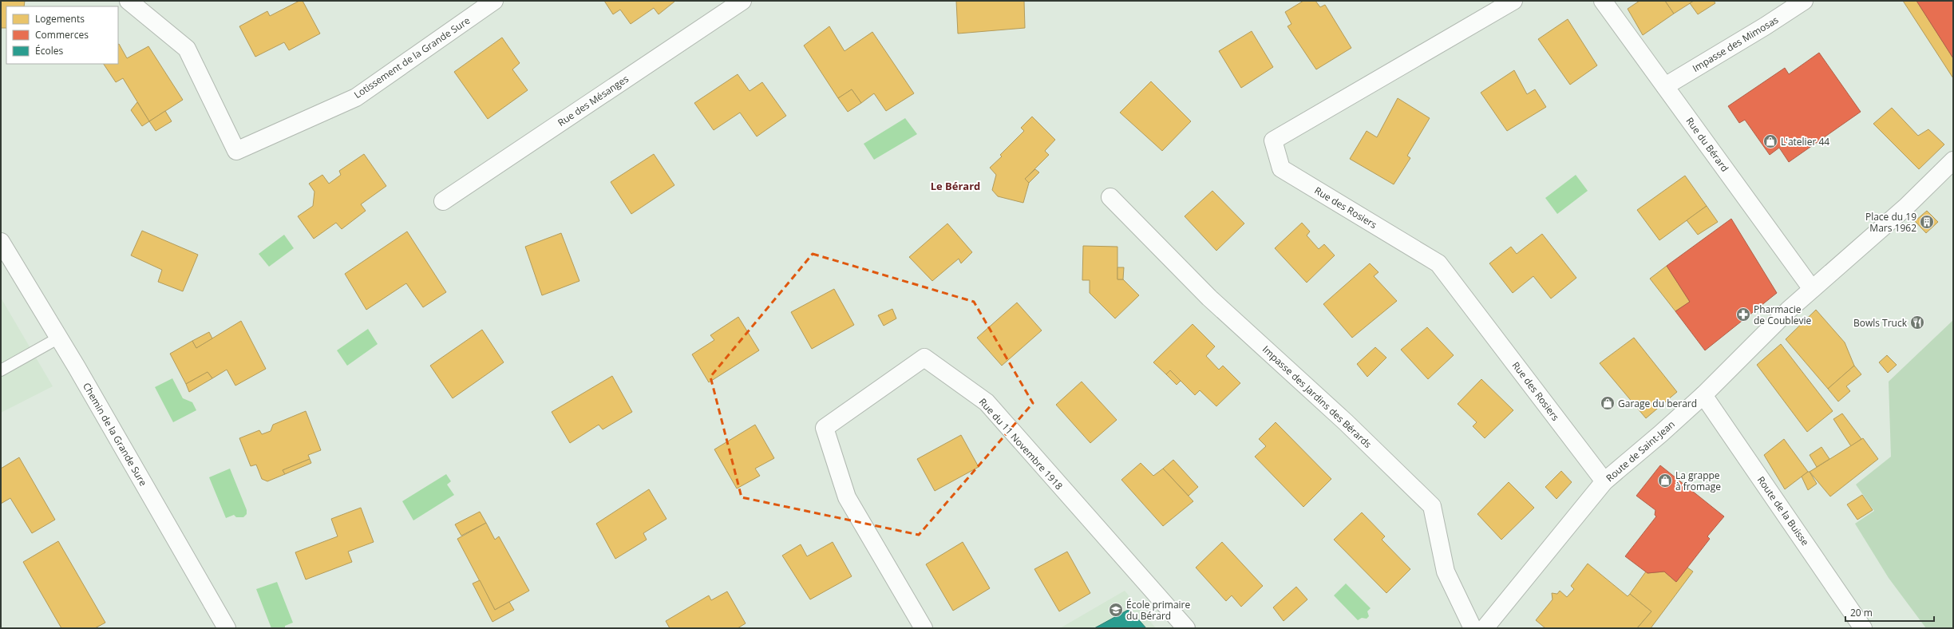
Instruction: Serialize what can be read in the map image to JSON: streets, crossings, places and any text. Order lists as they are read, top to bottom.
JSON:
{
  "streets": {
    "street": [
      "Impasse des Mimosas",
      "Lotissement de la Grande Sure",
      "Rue des Mésanges",
      "Rue du Bérard",
      "Rue des Rosiers",
      "Impasse des Jardins des Bérards",
      "Chemin de la Grande Sure",
      "Rue du 11 Novembre 1918",
      "Route de Saint-Jean",
      "Route de la Buisse"
    ]
  },
  "crossings": [
    ["Impasse des Mimosas", "Rue du Bérard"],
    ["Rue du Bérard", "Route de Saint-Jean"],
    ["Rue des Rosiers", "Route de Saint-Jean"],
    ["Route de Saint-Jean", "Route de la Buisse"]
  ],
  "districts": ["Le Bérard"],
  "places": {
    "shop": ["L'atelier 44", "Garage du berard", "La grappe à fromage"],
    "building": ["Place du 19 Mars 1962"],
    "pharmacy": ["Pharmacie de Coublevie"],
    "restaurant": ["Bowls Truck"],
    "school or university": ["École primaire du Bérard"]
  },
  "legend": ["Logements", "Commerces", "Écoles"],
  "scale_bar": "20 m"
}
